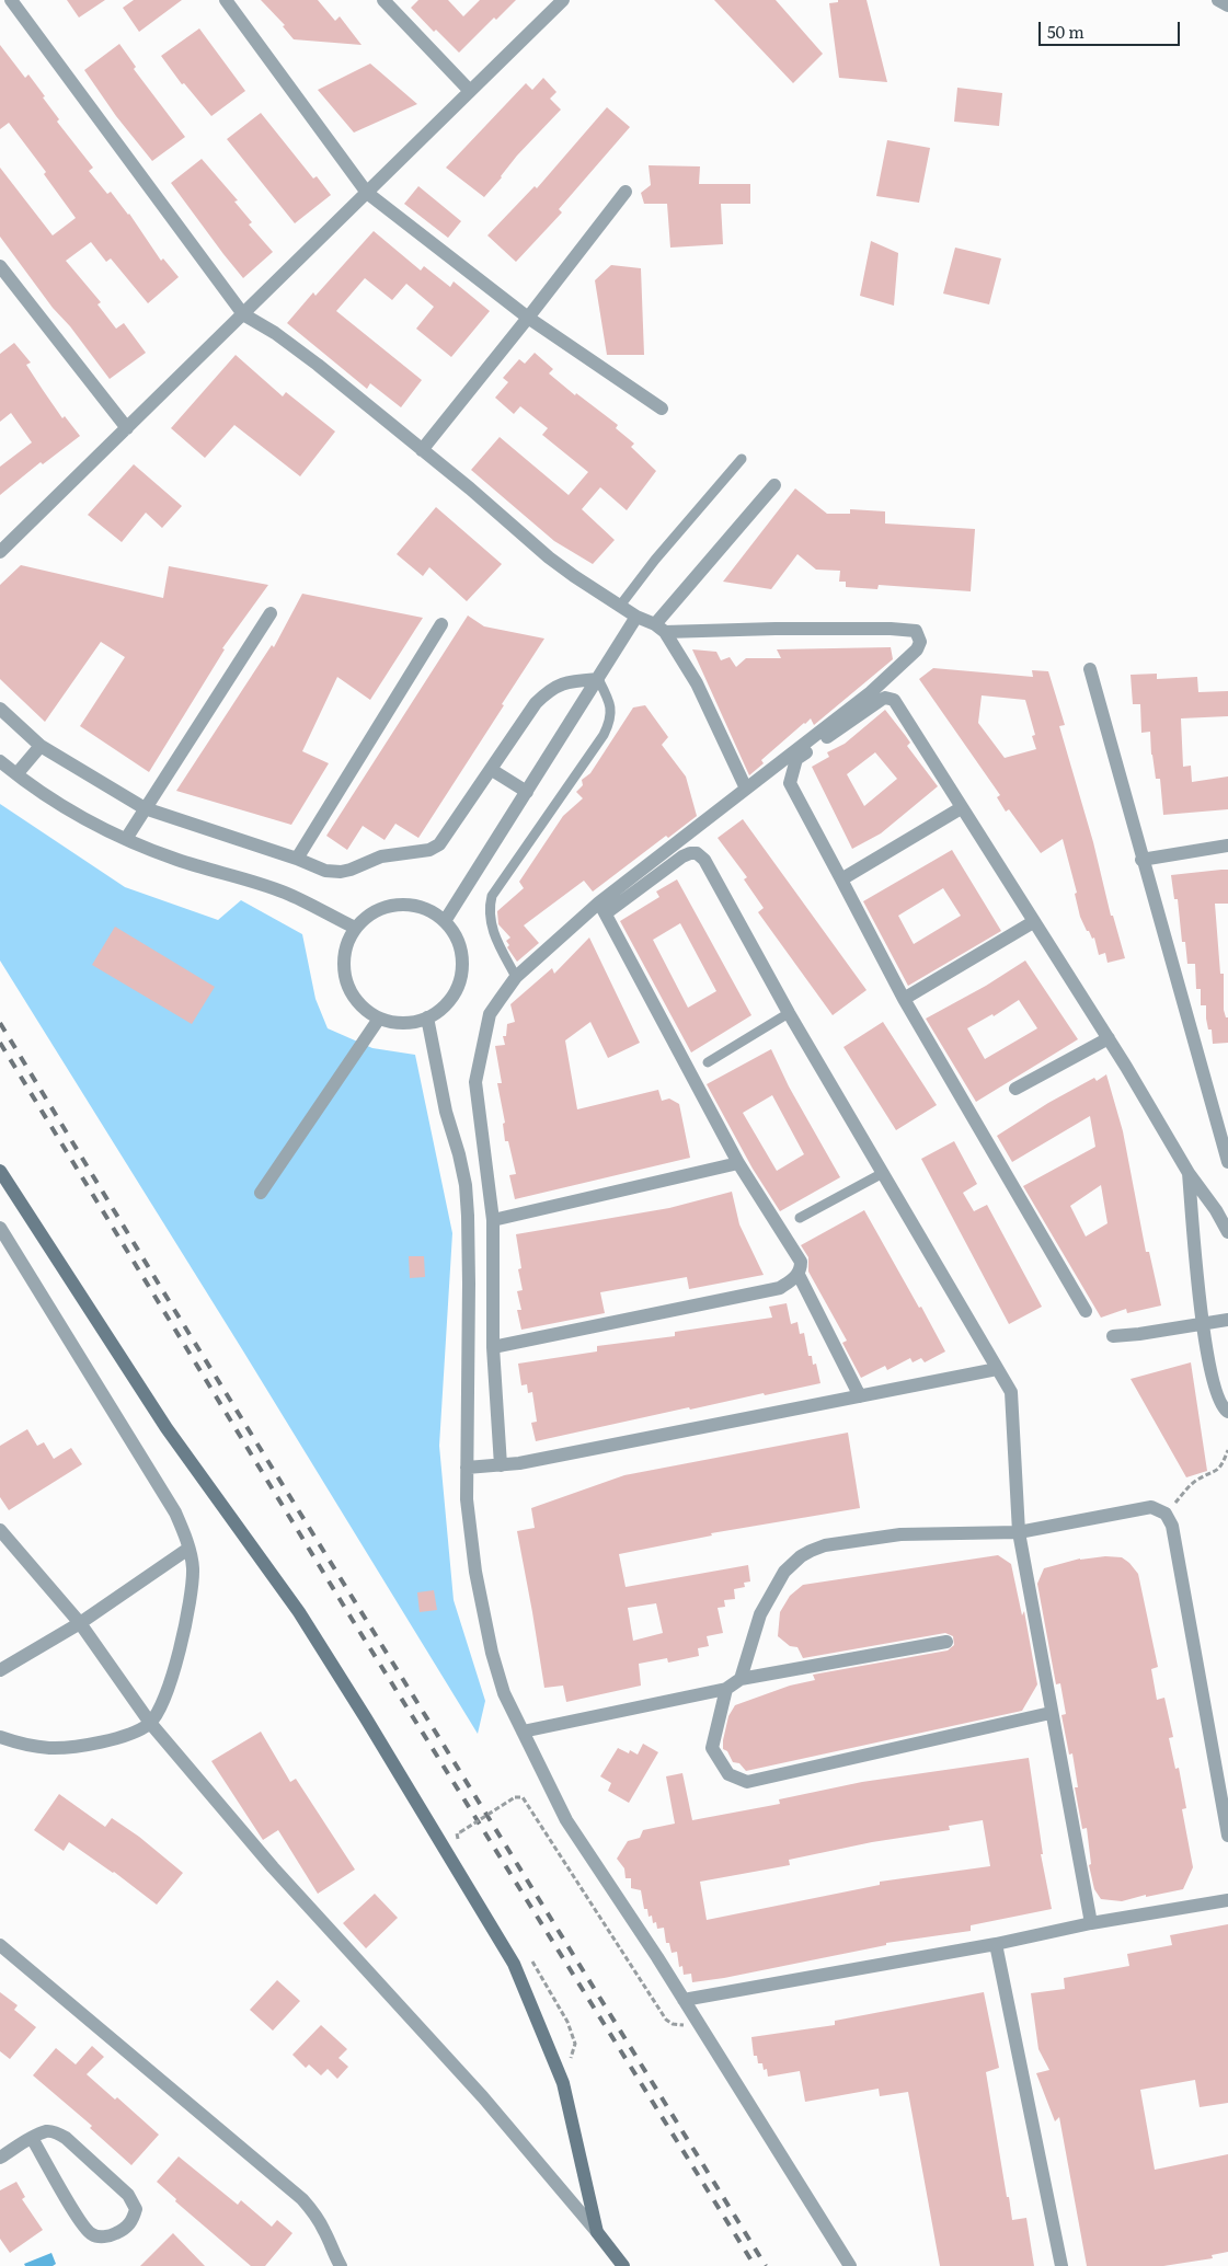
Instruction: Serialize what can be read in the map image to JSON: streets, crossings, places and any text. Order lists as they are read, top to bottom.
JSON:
{
  "scale_bar": "50 m"
}
